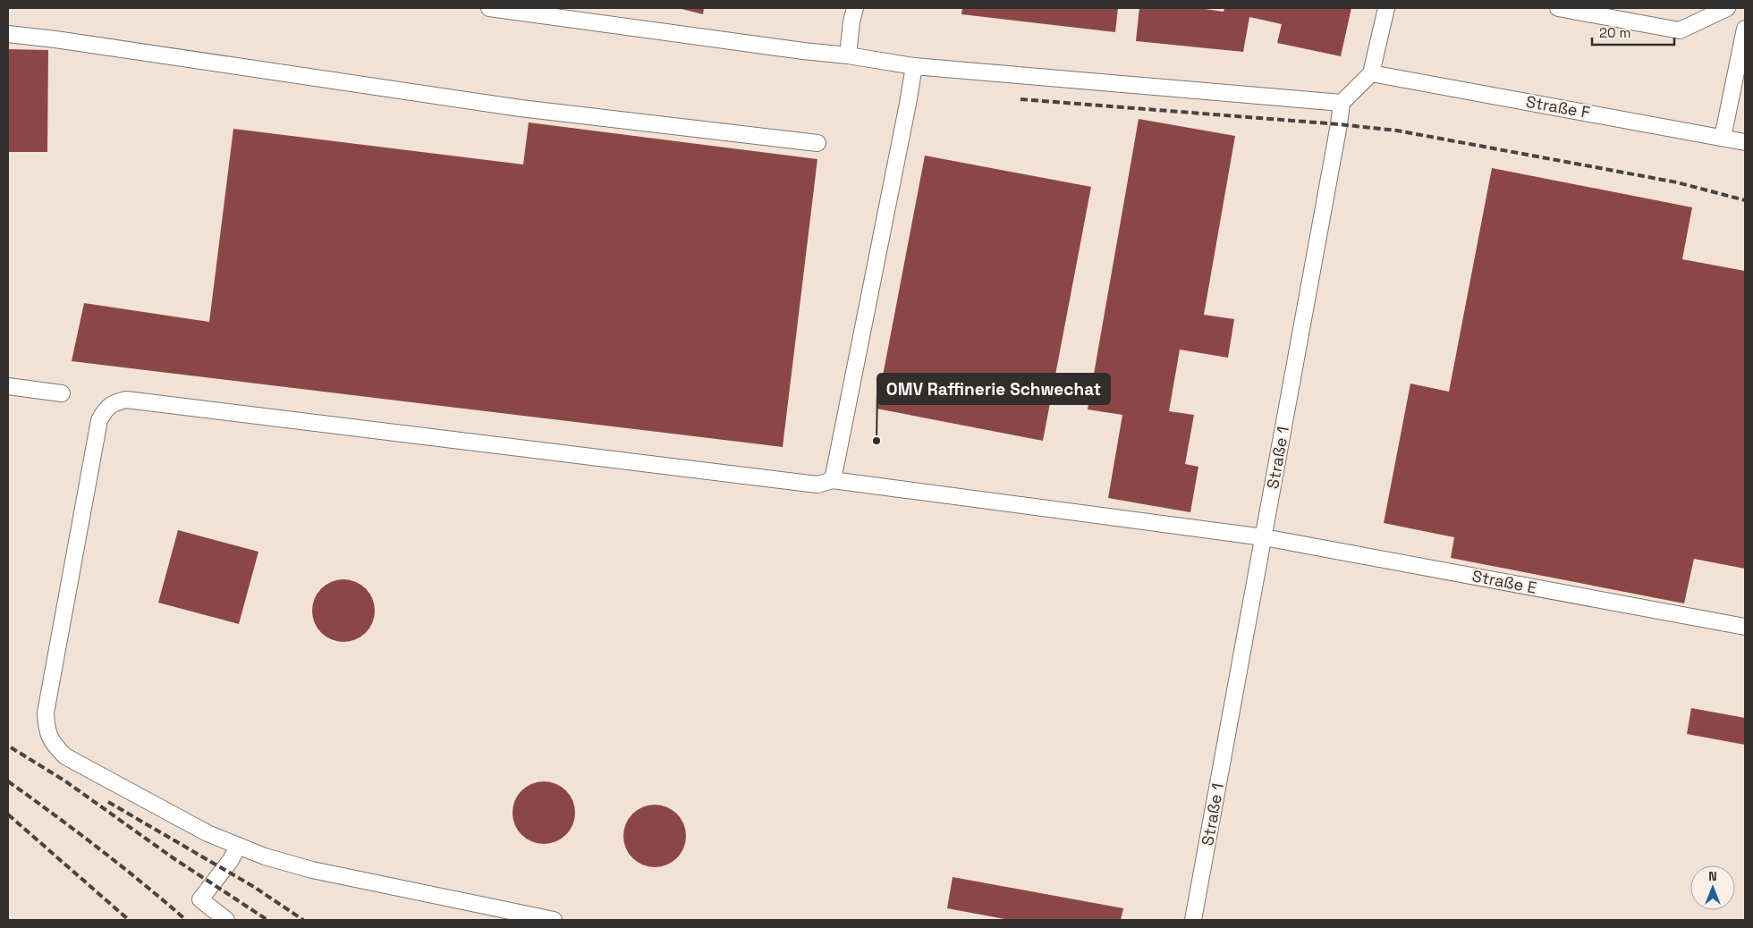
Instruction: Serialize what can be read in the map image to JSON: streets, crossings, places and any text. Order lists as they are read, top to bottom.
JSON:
{
  "streets": {
    "lane": ["Straße F", "Straße 1", "Straße E"]
  },
  "crossings": [
    ["Straße 1", "Straße E"]
  ],
  "places": ["OMV Raffinerie Schwechat"],
  "scale_bar": "20 m",
  "north": "top"
}
